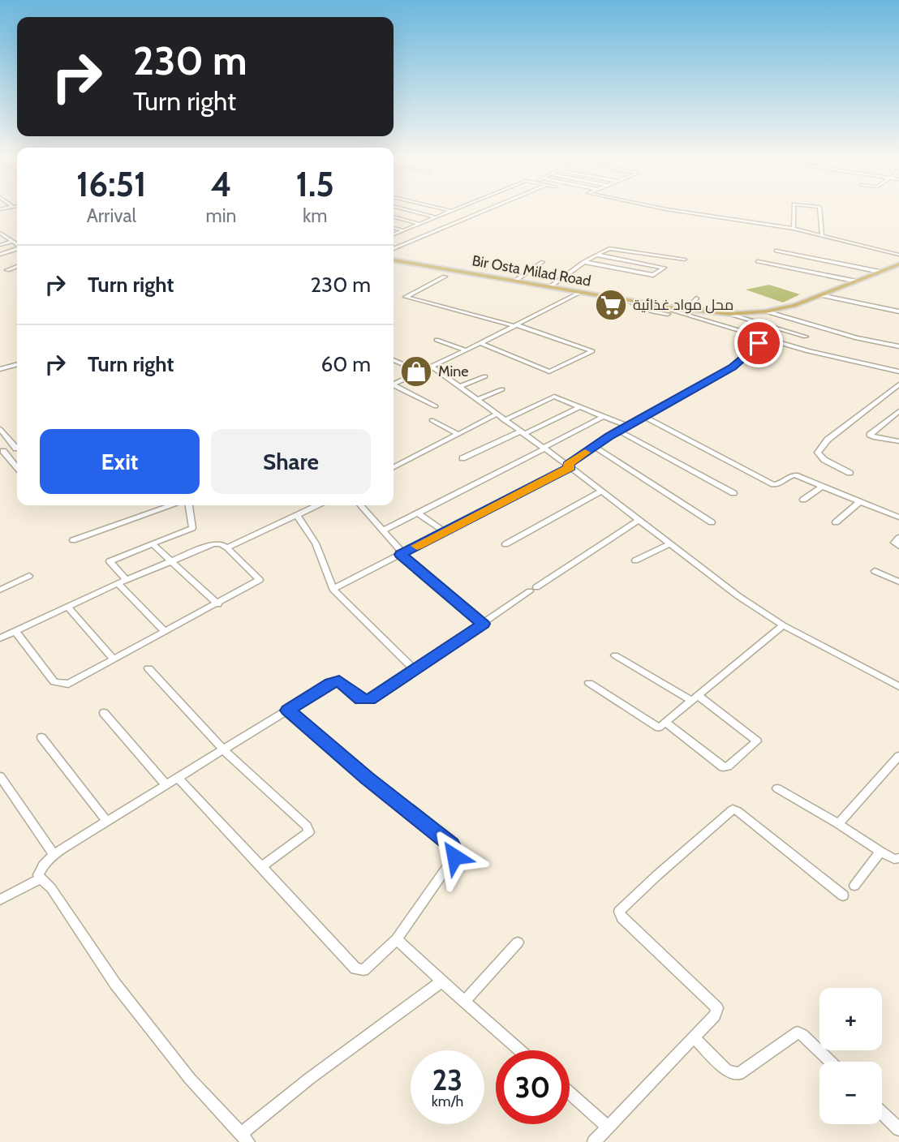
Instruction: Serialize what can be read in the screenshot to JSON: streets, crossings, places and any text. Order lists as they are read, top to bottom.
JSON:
{
  "streets": {
    "main road": ["Bir Osta Milad Road"]
  },
  "places": {
    "supermarket": ["محل مواد غذائية"],
    "shop": ["Mine"]
  },
  "page": {
    "turn": ["230 m", "Turn right"],
    "eta": [
      "16:51",
      "Arrival",
      "4",
      "min",
      "1.5",
      "km"
    ],
    "list": [
      {
        "name": "Turn right",
        "value": "230 m"
      },
      {
        "name": "Turn right",
        "value": "60 m"
      }
    ],
    "buttons": ["Exit", "Share"],
    "map_buttons": ["+", "−"],
    "speed": "23 km/h",
    "limit": "30"
  }
}
